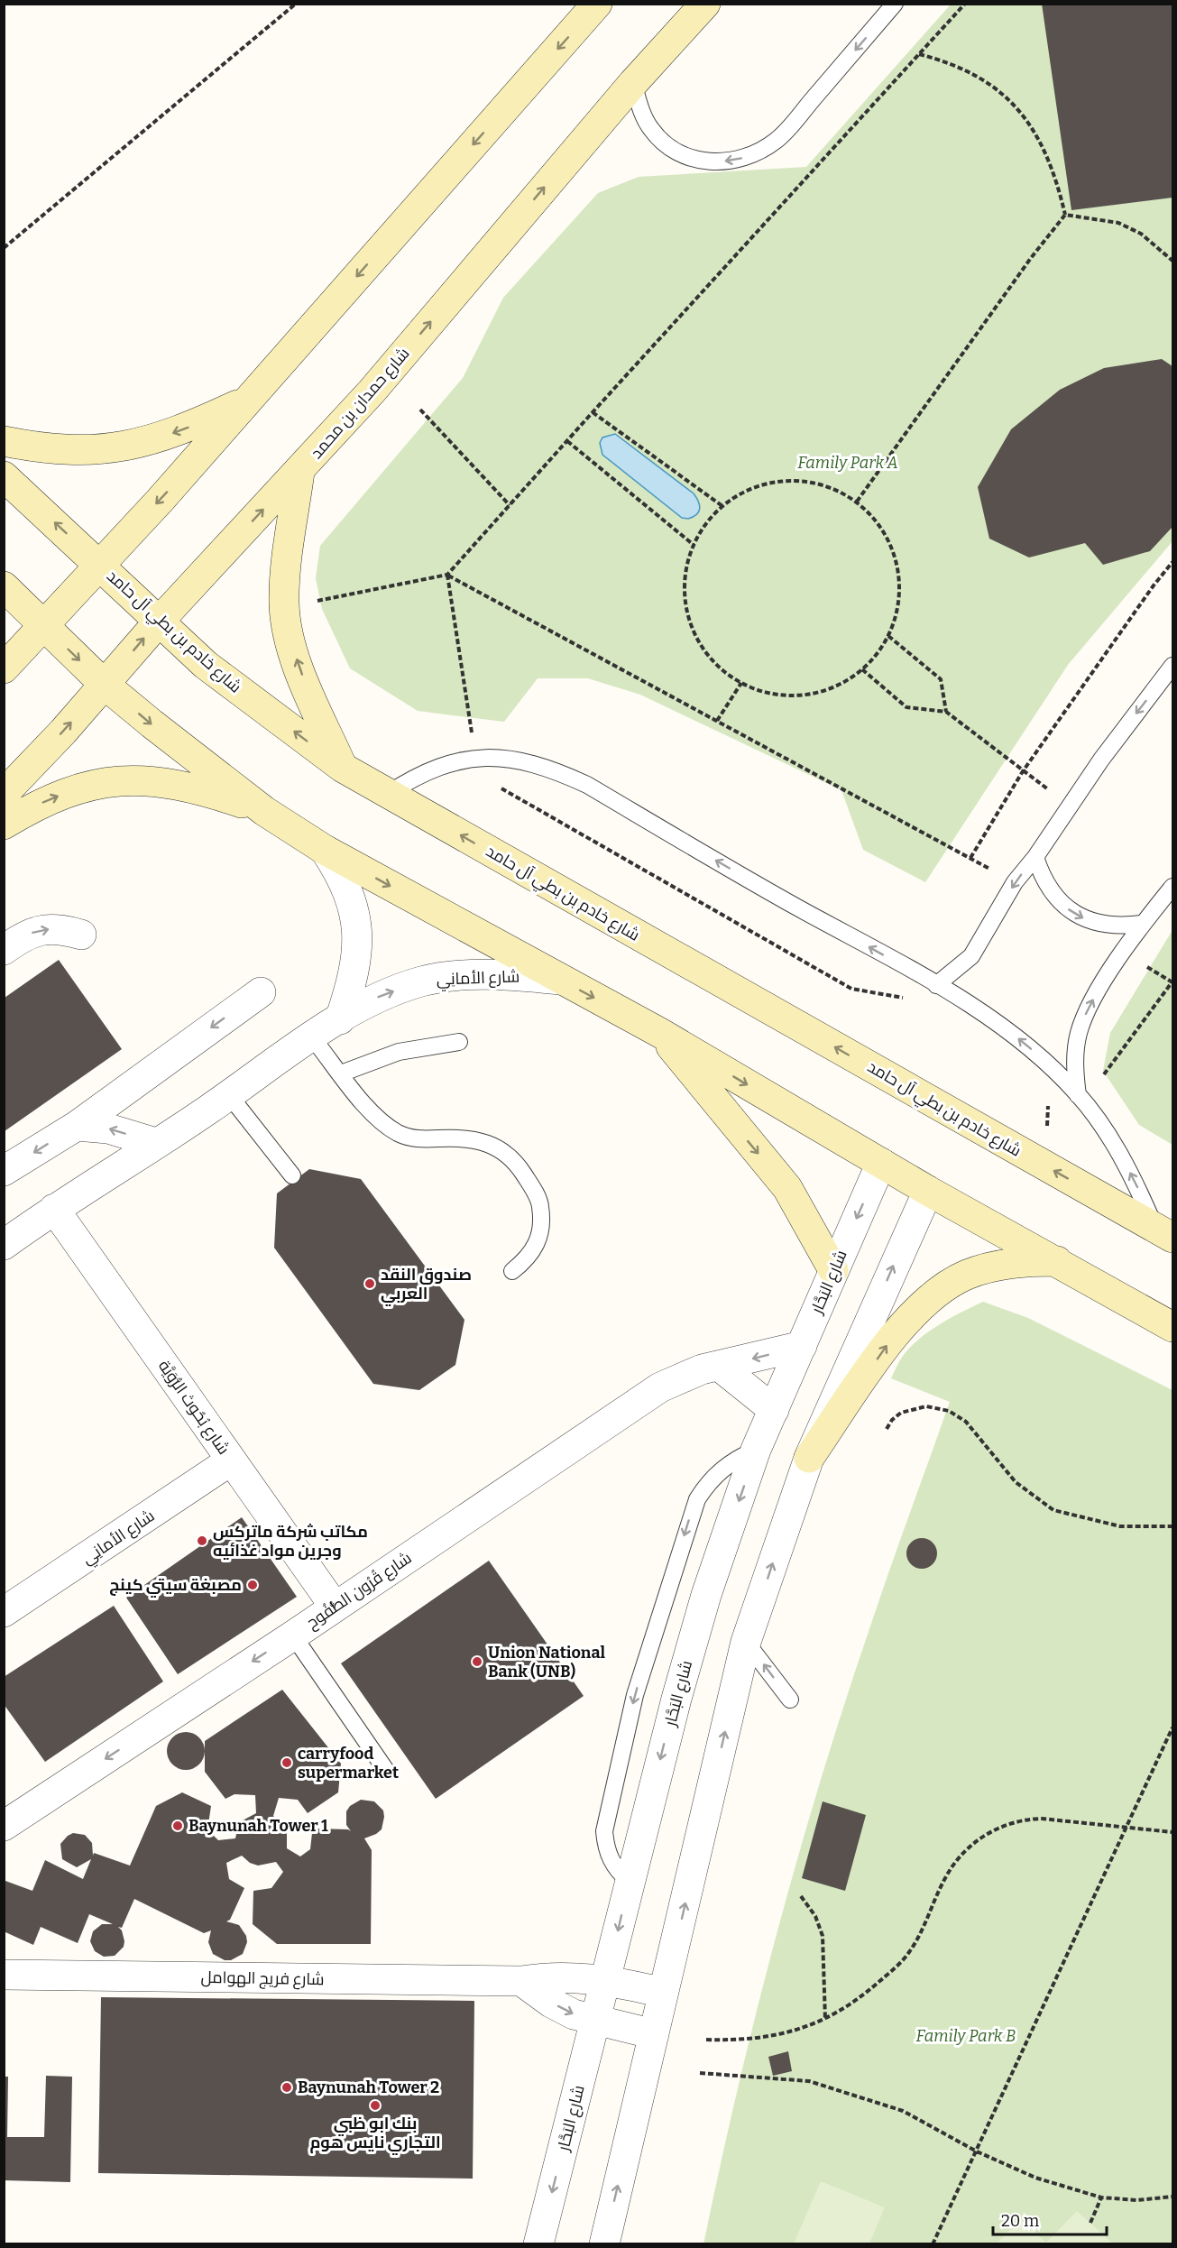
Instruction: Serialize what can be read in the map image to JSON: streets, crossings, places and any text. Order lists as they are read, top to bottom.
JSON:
{
  "streets": {
    "street": [
      "شارع حمدان بن محمد",
      "شارع خادم بن بطي آل حامد",
      "شارع الأمانِي",
      "شارع البَحَّار",
      "شارع بُحُوث الرُّوَيَّة",
      "شارع قُرُون الطُّفُوح",
      "شارع فريج الهوامل"
    ]
  },
  "crossings": [
    ["شارع حمدان بن محمد", "شارع خادم بن بطي آل حامد"],
    ["شارع الأمانِي", "شارع بُحُوث الرُّوَيَّة"],
    ["شارع البَحَّار", "شارع قُرُون الطُّفُوح"],
    ["شارع البَحَّار", "شارع فريج الهوامل"],
    ["شارع بُحُوث الرُّوَيَّة", "شارع قُرُون الطُّفُوح"]
  ],
  "one_way": ["شارع قُرُون الطُّفُوح"],
  "parks": ["Family Park A", "Family Park B"],
  "places": [
    "صندوق النقد العربي",
    "مكاتب شركة ماتركس وجرين مواد غذائيه",
    "مصبغة سيتي كينج",
    "Union National Bank (UNB)",
    "carryfood supermarket",
    "Baynunah Tower 1",
    "Baynunah Tower 2",
    "بنك ابو ظبي التجاري نايس هوم"
  ],
  "scale_bar": "20 m"
}
